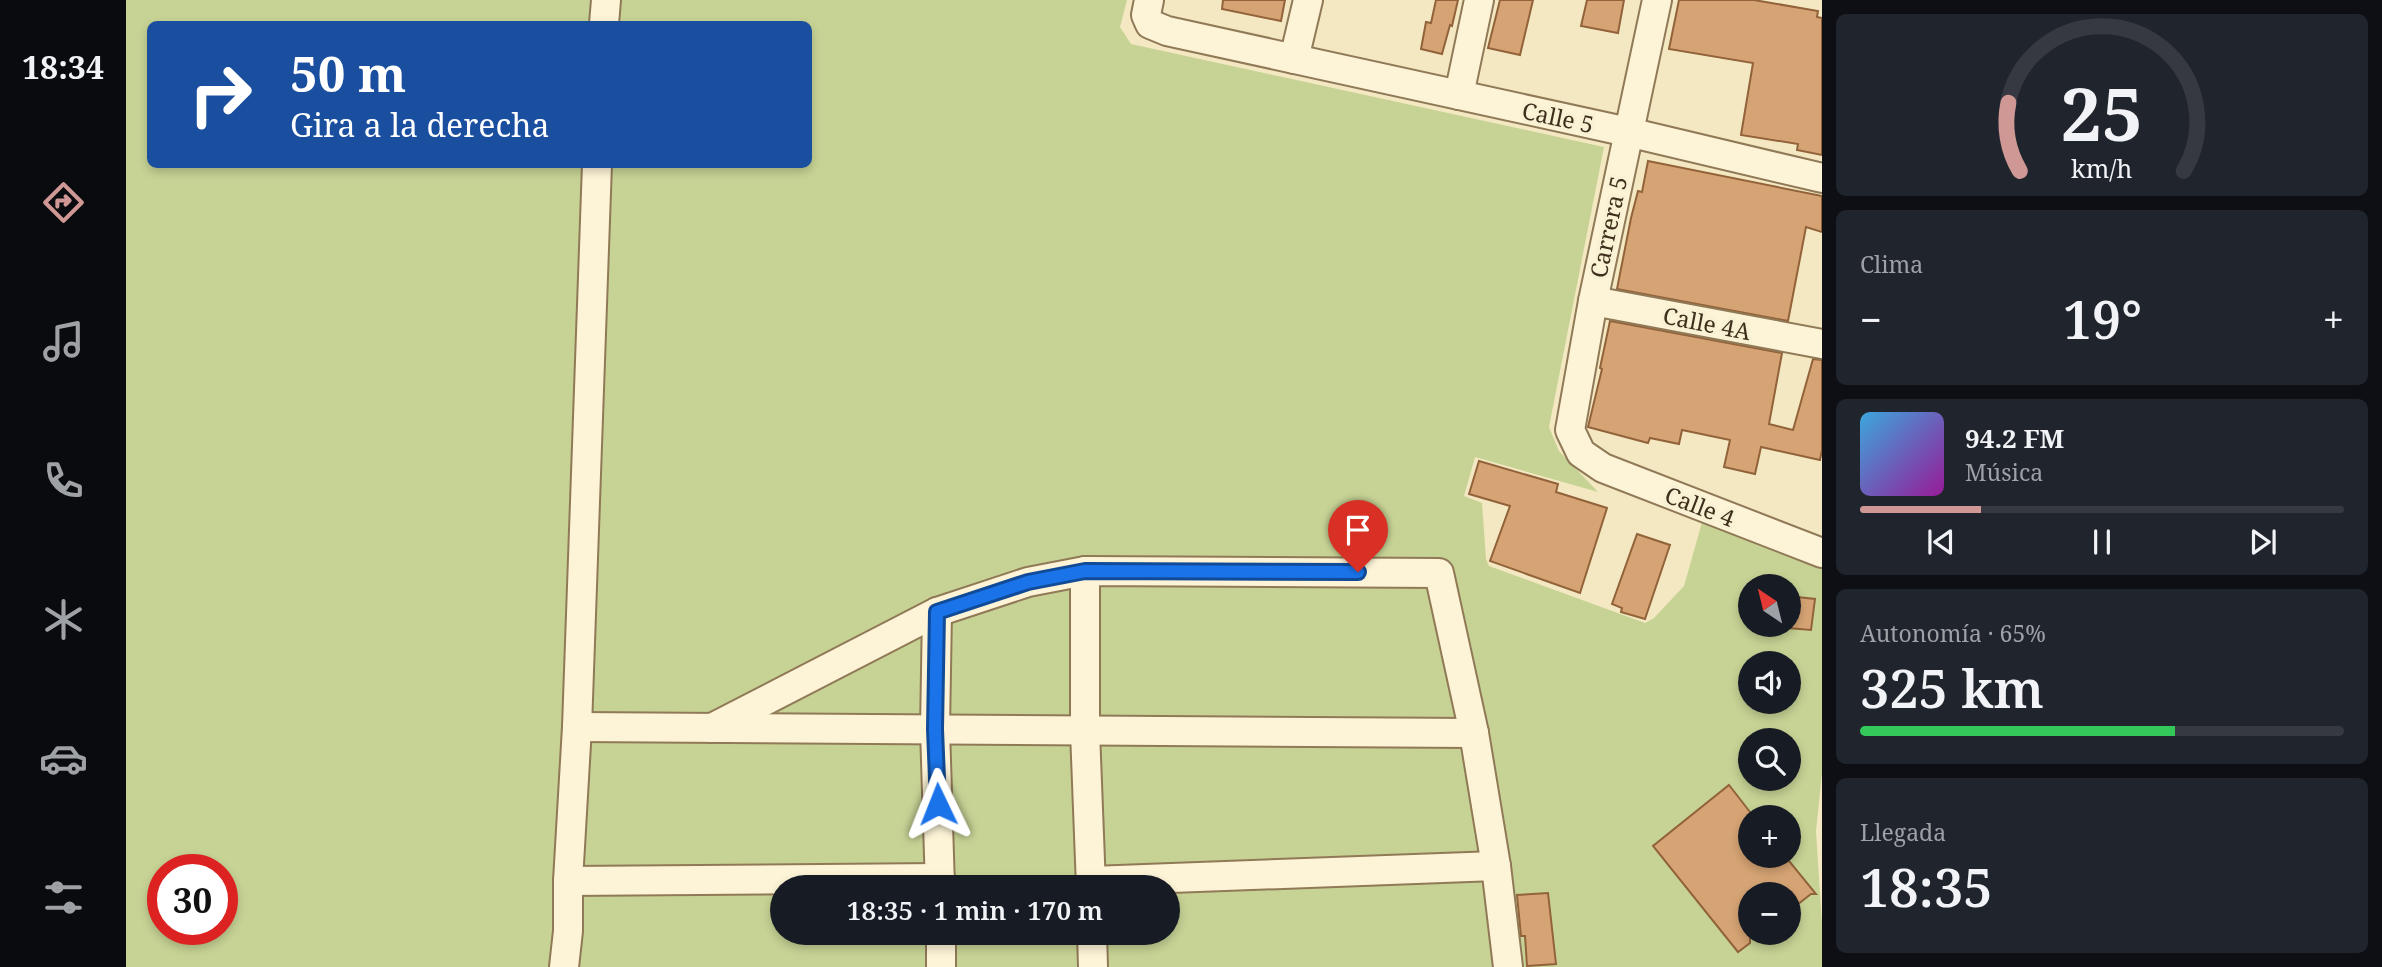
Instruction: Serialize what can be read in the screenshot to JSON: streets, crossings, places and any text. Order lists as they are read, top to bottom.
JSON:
{
  "streets": {
    "street": [
      "Calle 5",
      "Carrera 5",
      "Calle 4A",
      "Calle 4"
    ]
  },
  "crossings": [
    ["Calle 5", "Carrera 5"],
    ["Carrera 5", "Calle 4A"],
    ["Carrera 5", "Calle 4"]
  ],
  "north": "top left",
  "page": {
    "tabs": "18:34",
    "turn": ["50 m", "Gira a la derecha"],
    "tile": [
      "Clima",
      ["Autonomía · 65%", "325 km"],
      ["Llegada", "18:35"]
    ],
    "heat": ["−", "19°", "+"],
    "song": ["94.2 FM", "Música"],
    "map_buttons": ["+", "−"],
    "limit": "30",
    "trip": "18:35 · 1 min · 170 m",
    "gauge": ["25", "km/h"]
  }
}
